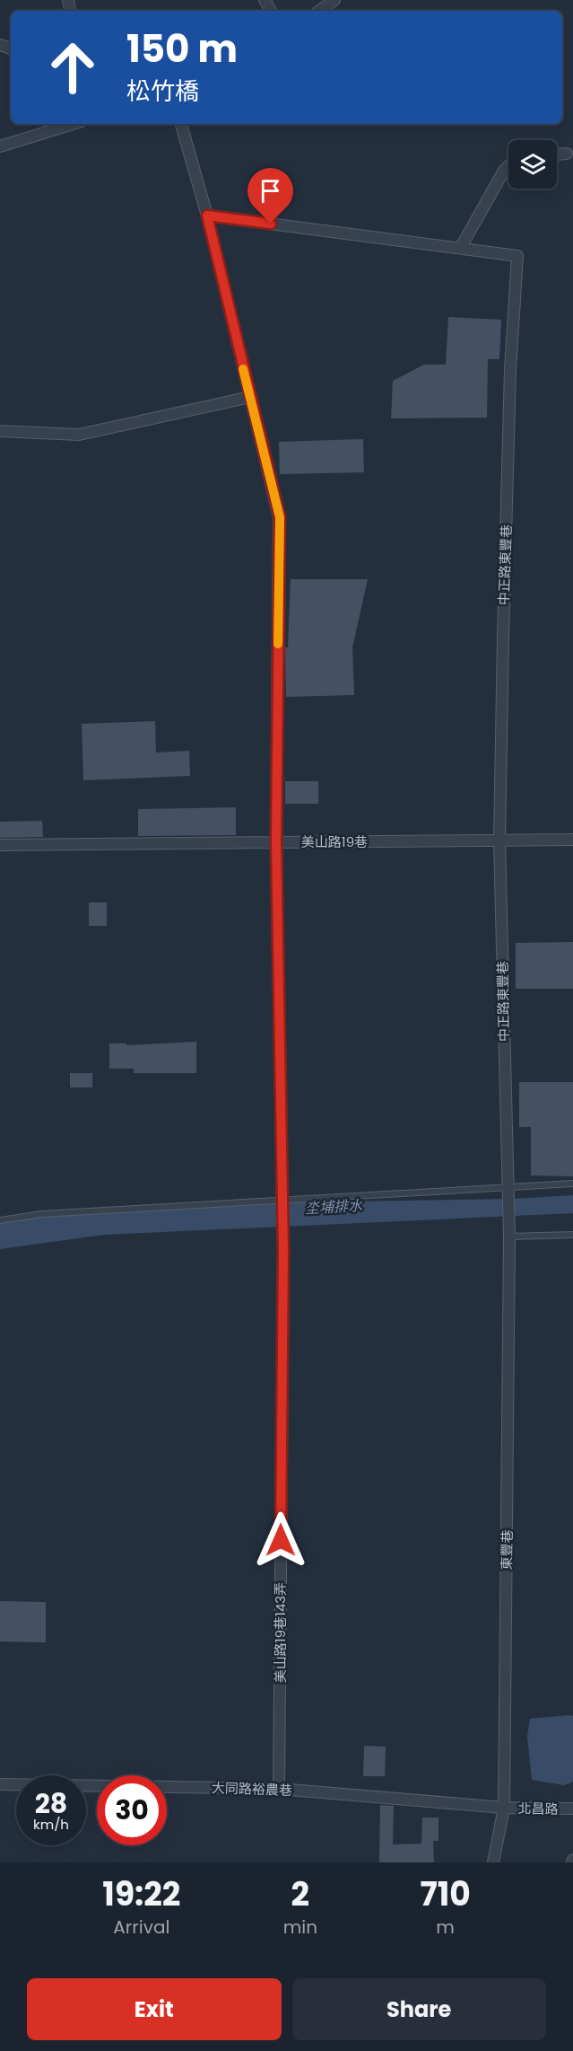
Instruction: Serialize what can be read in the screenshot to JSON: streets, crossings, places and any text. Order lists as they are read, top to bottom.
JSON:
{
  "streets": {
    "street": [
      "中正路東豐巷",
      "美山路19巷",
      "東豐巷",
      "美山路19巷143弄",
      "大同路裕農巷",
      "北昌路"
    ]
  },
  "crossings": [
    ["中正路東豐巷", "美山路19巷"],
    ["中正路東豐巷", "東豐巷"],
    ["東豐巷", "大同路裕農巷"],
    ["東豐巷", "北昌路"],
    ["美山路19巷143弄", "大同路裕農巷"],
    ["大同路裕農巷", "北昌路"]
  ],
  "water": ["坔埔排水"],
  "page": {
    "turn": ["150 m", "松竹橋"],
    "speed": "28 km/h",
    "limit": "30",
    "eta": [
      "19:22",
      "Arrival",
      "2",
      "min",
      "710",
      "m"
    ],
    "buttons": ["Exit", "Share"]
  }
}
